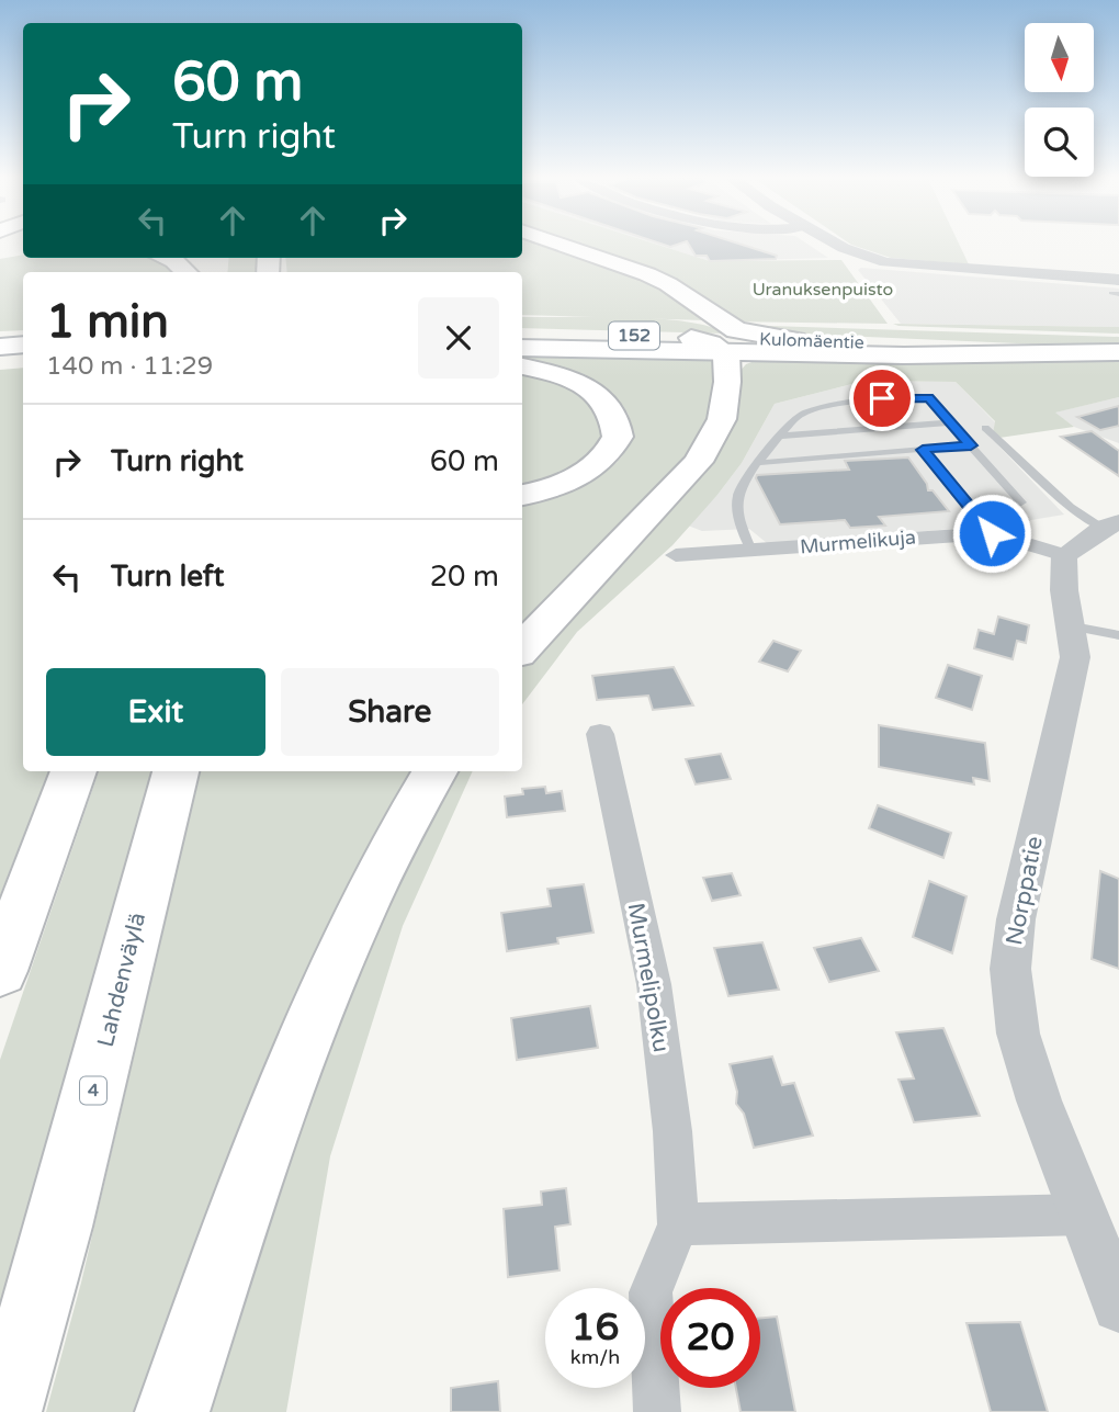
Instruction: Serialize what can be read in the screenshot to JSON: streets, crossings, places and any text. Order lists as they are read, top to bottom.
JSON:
{
  "streets": {
    "main road": [
      "152",
      "Kulomäentie",
      "Lahdenväylä",
      "4"
    ],
    "street": ["Murmelikuja", "Norppatie", "Murmelipolku"]
  },
  "crossings": [
    ["Murmelikuja", "Norppatie"]
  ],
  "parks": ["Uranuksenpuisto"],
  "north": "bottom",
  "page": {
    "turn": ["60 m", "Turn right"],
    "heading": ["1 min", "140 m · 11:29"],
    "list": [
      {
        "name": "Turn right",
        "value": "60 m"
      },
      {
        "name": "Turn left",
        "value": "20 m"
      }
    ],
    "buttons": ["Exit", "Share"],
    "speed": "16 km/h",
    "limit": "20"
  }
}
